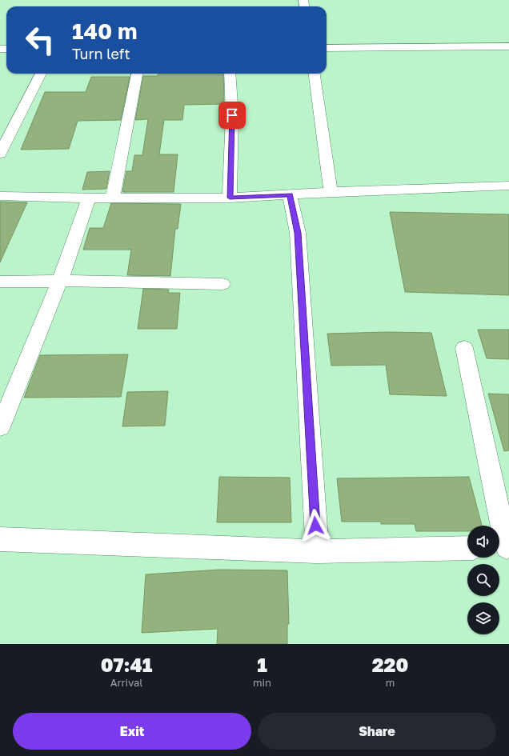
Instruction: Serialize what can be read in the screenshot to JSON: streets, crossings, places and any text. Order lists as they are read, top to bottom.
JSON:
{
  "page": {
    "turn": ["140 m", "Turn left"],
    "eta": [
      "07:41",
      "Arrival",
      "1",
      "min",
      "220",
      "m"
    ],
    "buttons": ["Exit", "Share"]
  }
}
